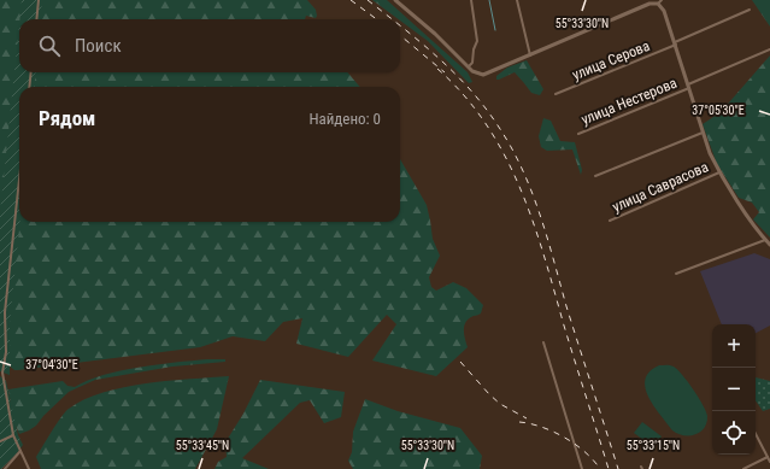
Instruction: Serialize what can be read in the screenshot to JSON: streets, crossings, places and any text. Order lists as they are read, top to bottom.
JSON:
{
  "streets": {
    "street": ["улица Серова", "улица Нестерова", "улица Саврасова"]
  },
  "page": {
    "search": "Поиск",
    "heading": ["Рядом", "Найдено: 0"],
    "map_buttons": ["+", "−"]
  },
  "coordinates": [
    "55°33'30\"N",
    "37°05'30\"E",
    "37°04'30\"E",
    "55°33'45\"N",
    "55°33'15\"N"
  ]
}
